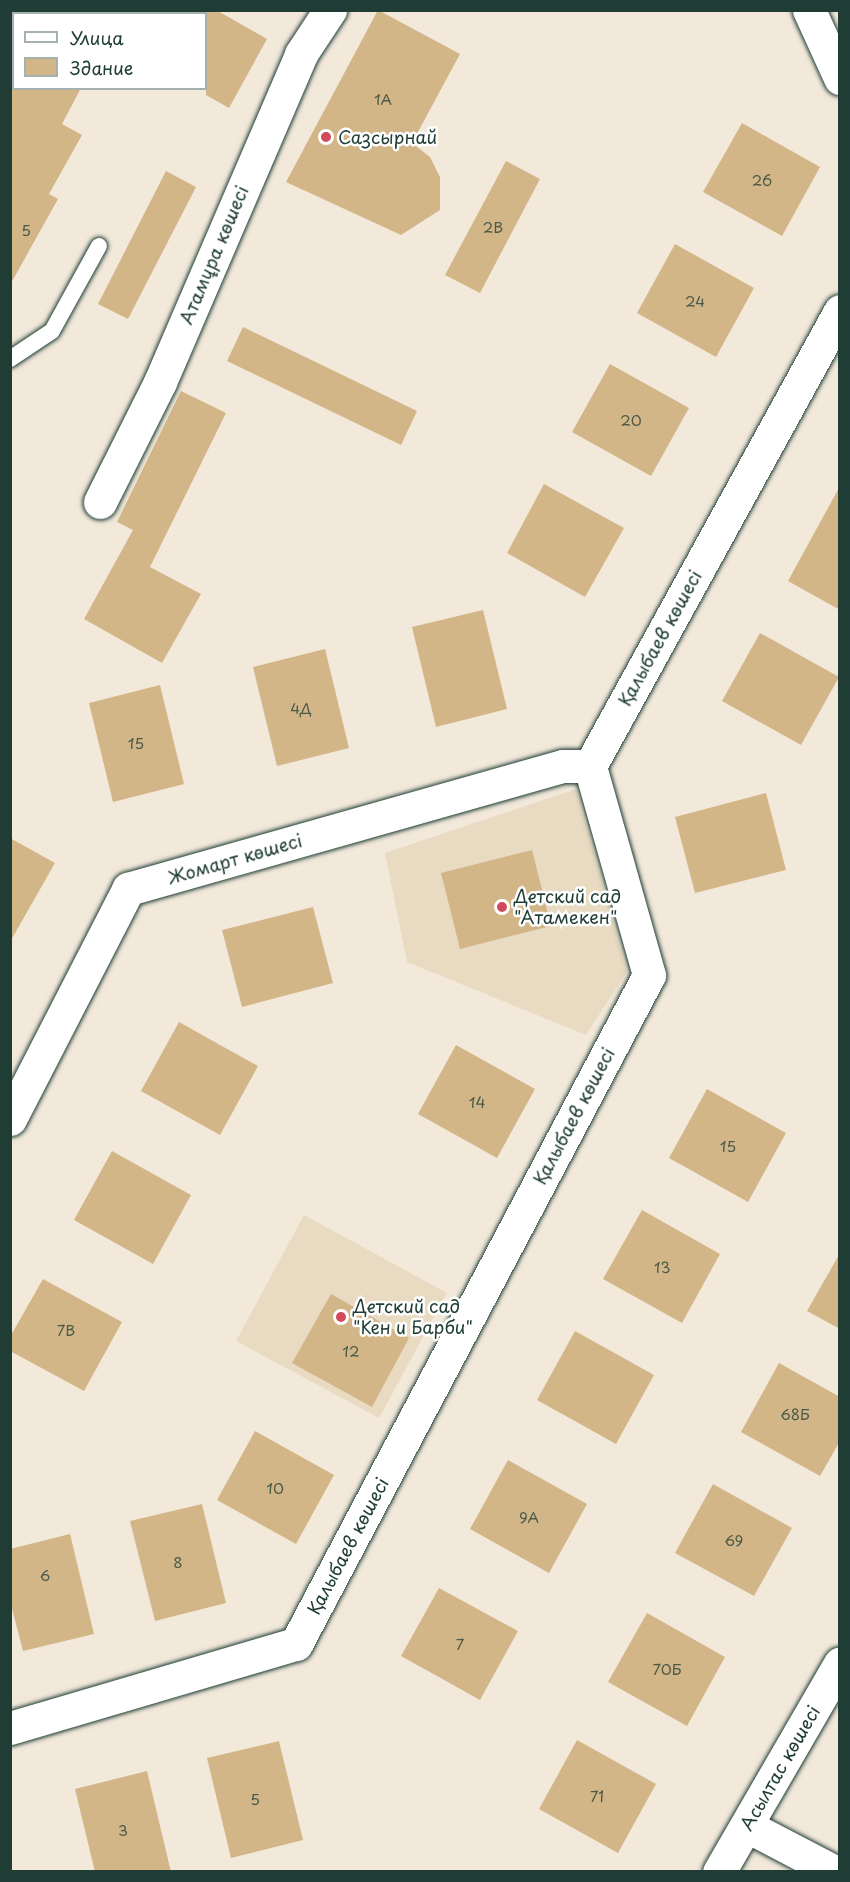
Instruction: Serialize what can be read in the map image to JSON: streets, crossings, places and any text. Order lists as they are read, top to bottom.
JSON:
{
  "streets": {
    "street": [
      "Атамұра көшесі",
      "Қалыбаев көшесі",
      "Жомарт көшесі",
      "Асылтас көшесі"
    ]
  },
  "crossings": [
    ["Қалыбаев көшесі", "Жомарт көшесі"]
  ],
  "places": ["Сазсырнай", "Детский сад \"Атамекен\"", "Детский сад \"Кен и Барби\""],
  "house_numbers": [
    "1А",
    "26",
    "2В",
    "5",
    "24",
    "20",
    "4Д",
    "15",
    "14",
    "15",
    "13",
    "7В",
    "12",
    "68Б",
    "10",
    "9А",
    "69",
    "8",
    "6",
    "7",
    "70Б",
    "71",
    "5",
    "3"
  ],
  "legend": ["Улица", "Здание"]
}
